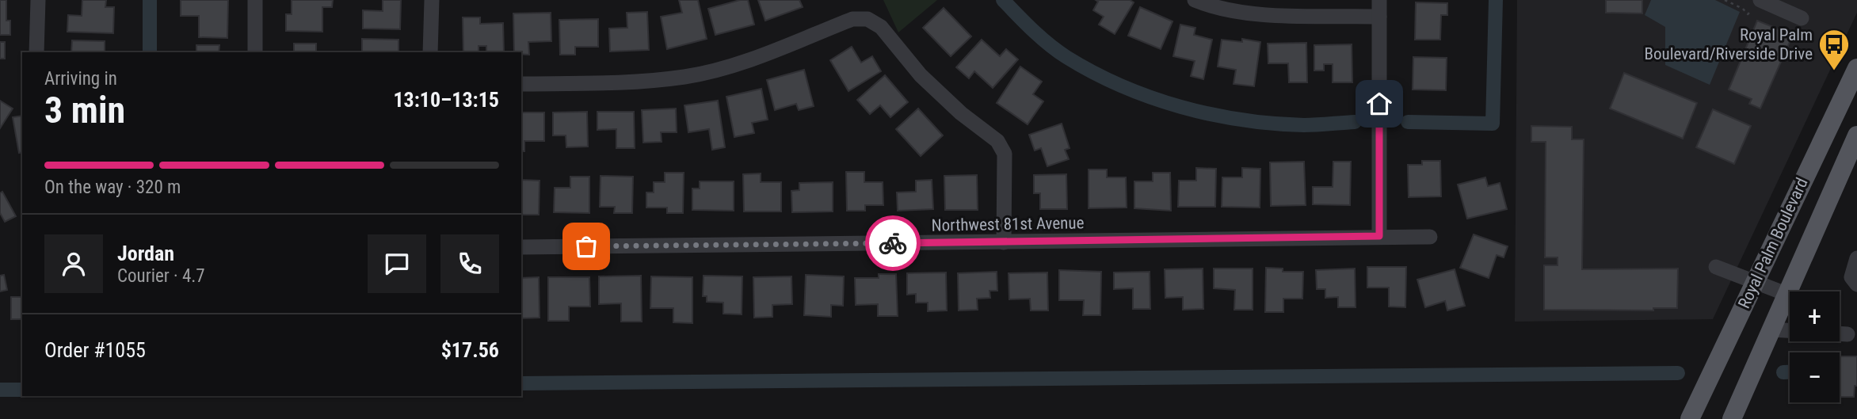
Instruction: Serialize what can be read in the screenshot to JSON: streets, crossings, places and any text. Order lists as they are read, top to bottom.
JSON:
{
  "streets": {
    "main road": ["Royal Palm Boulevard"],
    "street": ["Northwest 81st Avenue"]
  },
  "places": {
    "bus stop": ["Royal Palm Boulevard/Riverside Drive"]
  },
  "page": {
    "heading": ["3 min", "Arriving in", "13:10–13:15"],
    "panel": [
      "Jordan",
      "Courier · 4.7",
      "Order #1055",
      "$17.56"
    ],
    "bar": "On the way · 320 m",
    "map_buttons": ["+", "−"]
  }
}
